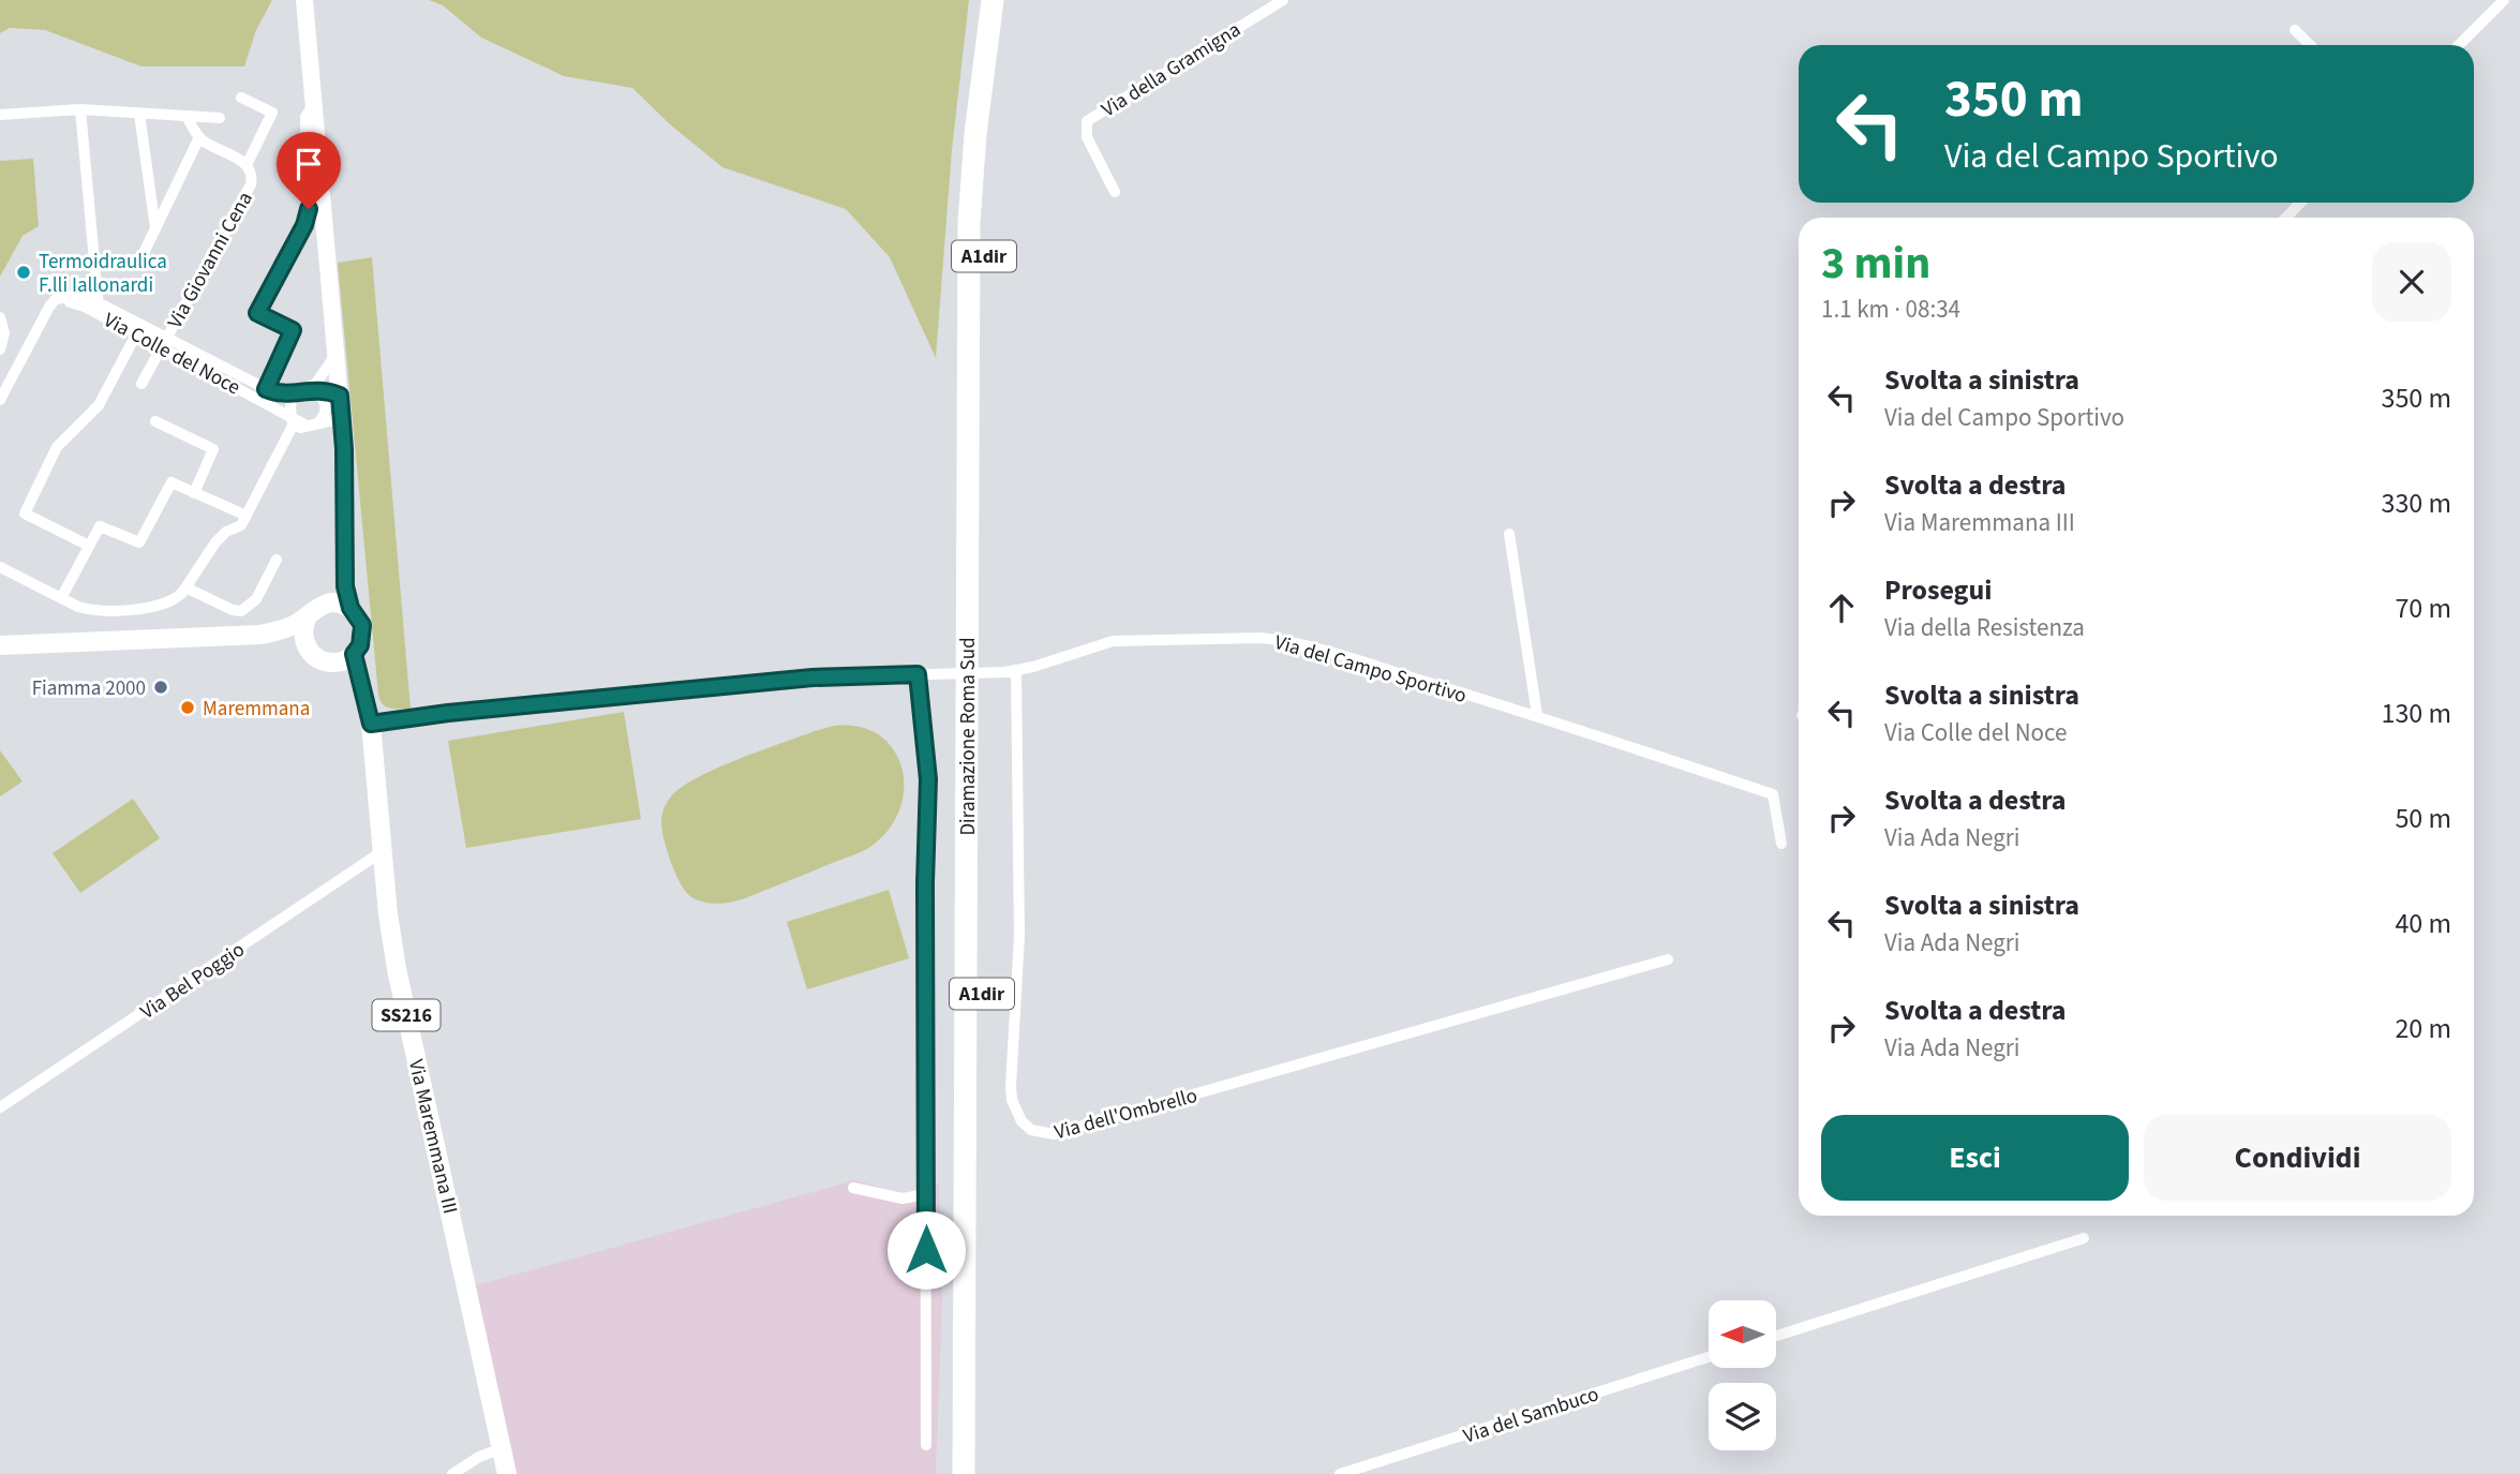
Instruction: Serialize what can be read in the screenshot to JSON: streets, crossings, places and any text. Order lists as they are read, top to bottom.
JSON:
{
  "streets": {
    "highway": ["A1dir", "Diramazione Roma Sud"],
    "main road": ["SS216", "Via Maremmana III"],
    "street": [
      "Via della Gramigna",
      "Via Giovanni Cena",
      "Via Colle del Noce",
      "Via del Campo Sportivo",
      "Via Bel Poggio",
      "Via dell'Ombrello",
      "Via del Sambuco"
    ]
  },
  "crossings": [
    ["Via Giovanni Cena", "Via Colle del Noce"],
    ["Via del Campo Sportivo", "Via dell'Ombrello"],
    ["Via del Campo Sportivo", "Via Maremmana III"],
    ["Via Bel Poggio", "Via Maremmana III"]
  ],
  "places": ["Termoidraulica F.lli Iallonardi", "Fiamma 2000", "Maremmana"],
  "north": "left",
  "page": {
    "turn": ["350 m", "Via del Campo Sportivo"],
    "heading": ["3 min", "1.1 km · 08:34"],
    "list": [
      {
        "name": "Svolta a sinistra",
        "note": "Via del Campo Sportivo",
        "value": "350 m"
      },
      {
        "name": "Svolta a destra",
        "note": "Via Maremmana III",
        "value": "330 m"
      },
      {
        "name": "Prosegui",
        "note": "Via della Resistenza",
        "value": "70 m"
      },
      {
        "name": "Svolta a sinistra",
        "note": "Via Colle del Noce",
        "value": "130 m"
      },
      {
        "name": "Svolta a destra",
        "note": "Via Ada Negri",
        "value": "50 m"
      },
      {
        "name": "Svolta a sinistra",
        "note": "Via Ada Negri",
        "value": "40 m"
      },
      {
        "name": "Svolta a destra",
        "note": "Via Ada Negri",
        "value": "20 m"
      }
    ],
    "buttons": ["Esci", "Condividi"]
  }
}
